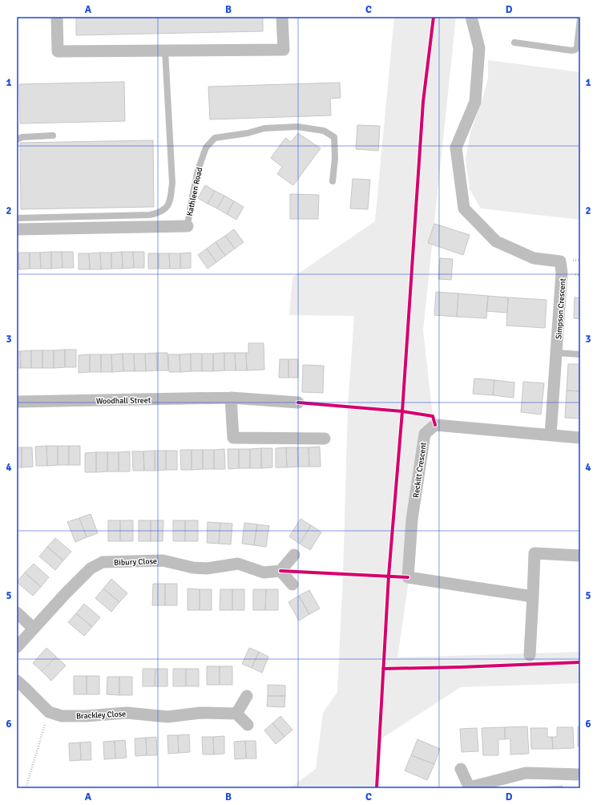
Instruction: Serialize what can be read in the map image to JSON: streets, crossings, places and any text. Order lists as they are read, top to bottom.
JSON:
{
  "streets": {
    "street": [
      "Kathleen Road",
      "Simpson Crescent",
      "Woodhall Street",
      "Reckitt Crescent",
      "Bibury Close",
      "Brackley Close"
    ]
  },
  "crossings": [
    ["Simpson Crescent", "Reckitt Crescent"]
  ],
  "grid": {
    "columns": [
      "A",
      "B",
      "C",
      "D"
    ],
    "rows": [
      "1",
      "2",
      "3",
      "4",
      "5",
      "6"
    ]
  }
}
